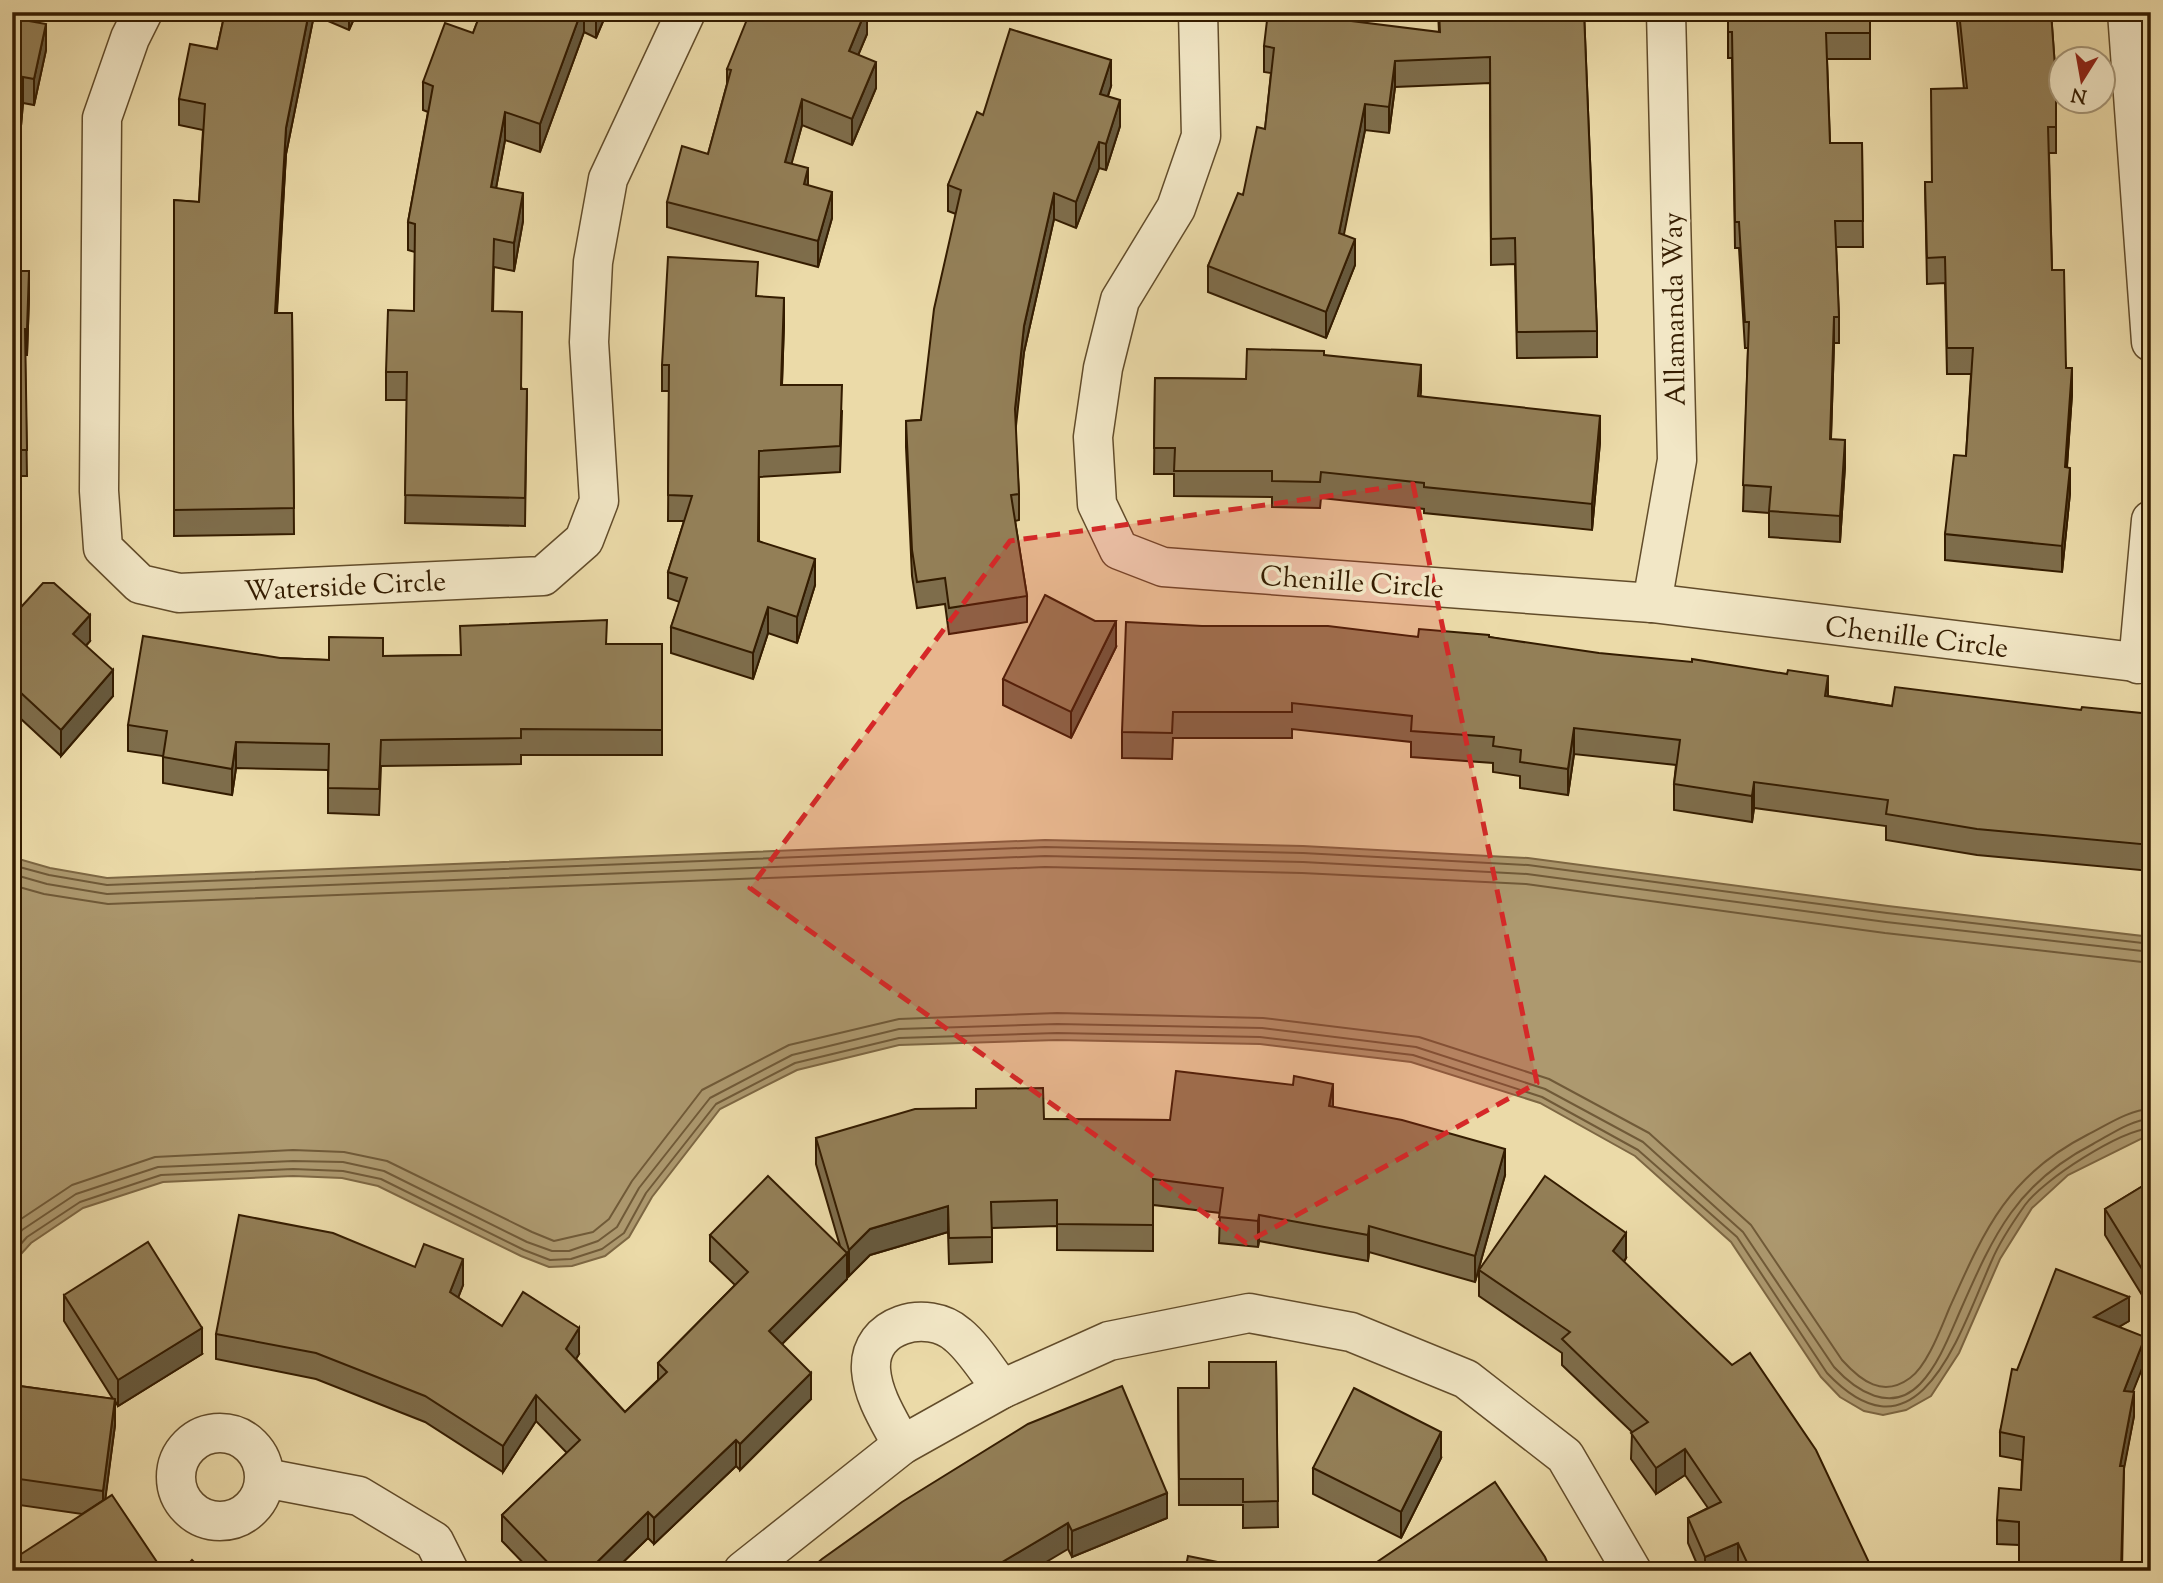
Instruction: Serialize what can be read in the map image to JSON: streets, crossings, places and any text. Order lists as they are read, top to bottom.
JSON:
{
  "streets": {
    "street": ["Allamanda Way", "Chenille Circle", "Waterside Circle"]
  },
  "crossings": [
    ["Allamanda Way", "Chenille Circle"]
  ],
  "north": "bottom"
}
